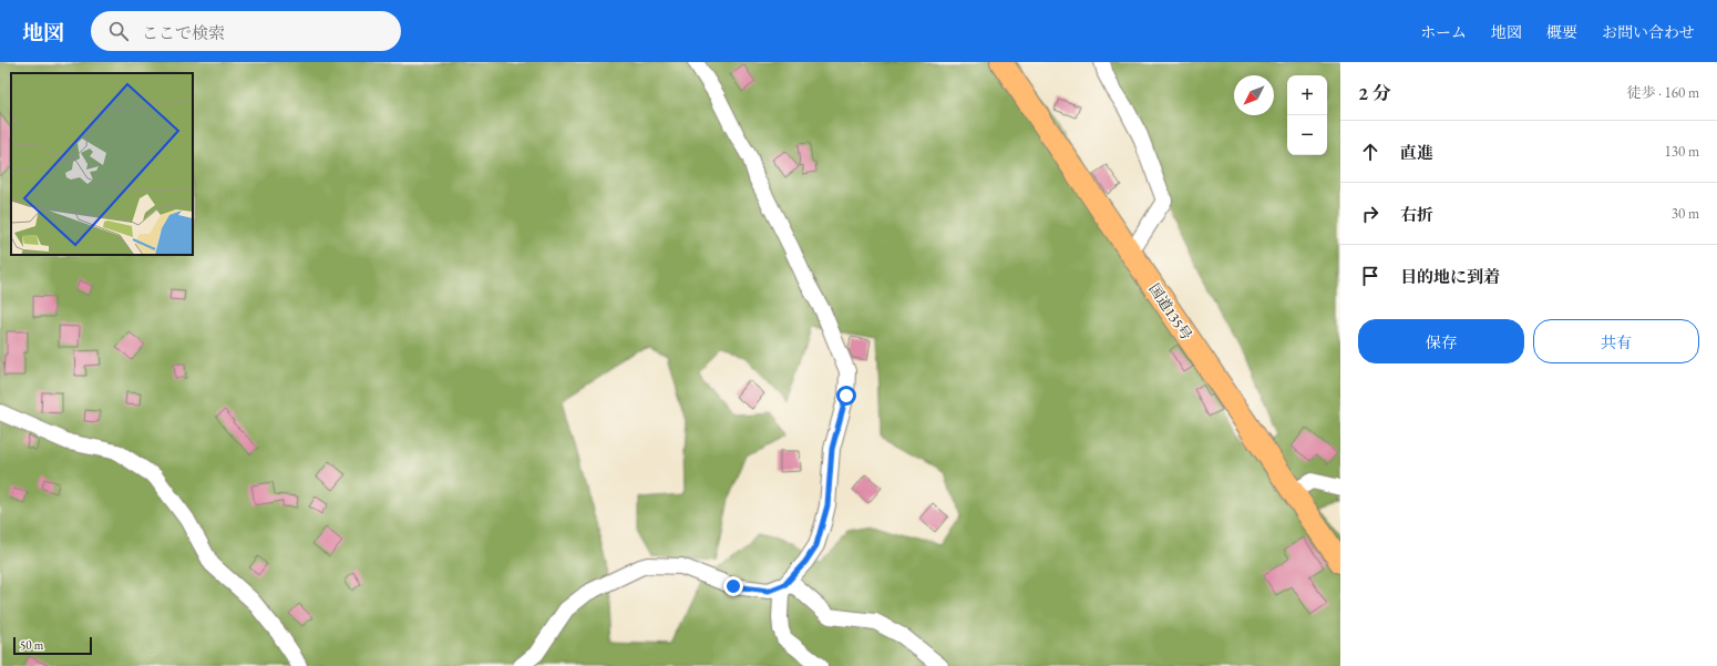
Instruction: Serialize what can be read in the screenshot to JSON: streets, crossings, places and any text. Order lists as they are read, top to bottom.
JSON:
{
  "streets": {
    "highway": ["国道135号"]
  },
  "scale_bar": "50 m",
  "north": "bottom left",
  "page": {
    "header": "地図",
    "search": "ここで検索",
    "nav": [
      "ホーム",
      "地図",
      "概要",
      "お問い合わせ"
    ],
    "heading": ["2 分", "徒歩 · 160 m"],
    "map_buttons": ["+", "−"],
    "list": [
      ["直進", "130 m"],
      ["右折", "30 m"],
      "目的地に到着"
    ],
    "buttons": ["保存", "共有"],
    "scale": "50 m"
  }
}
